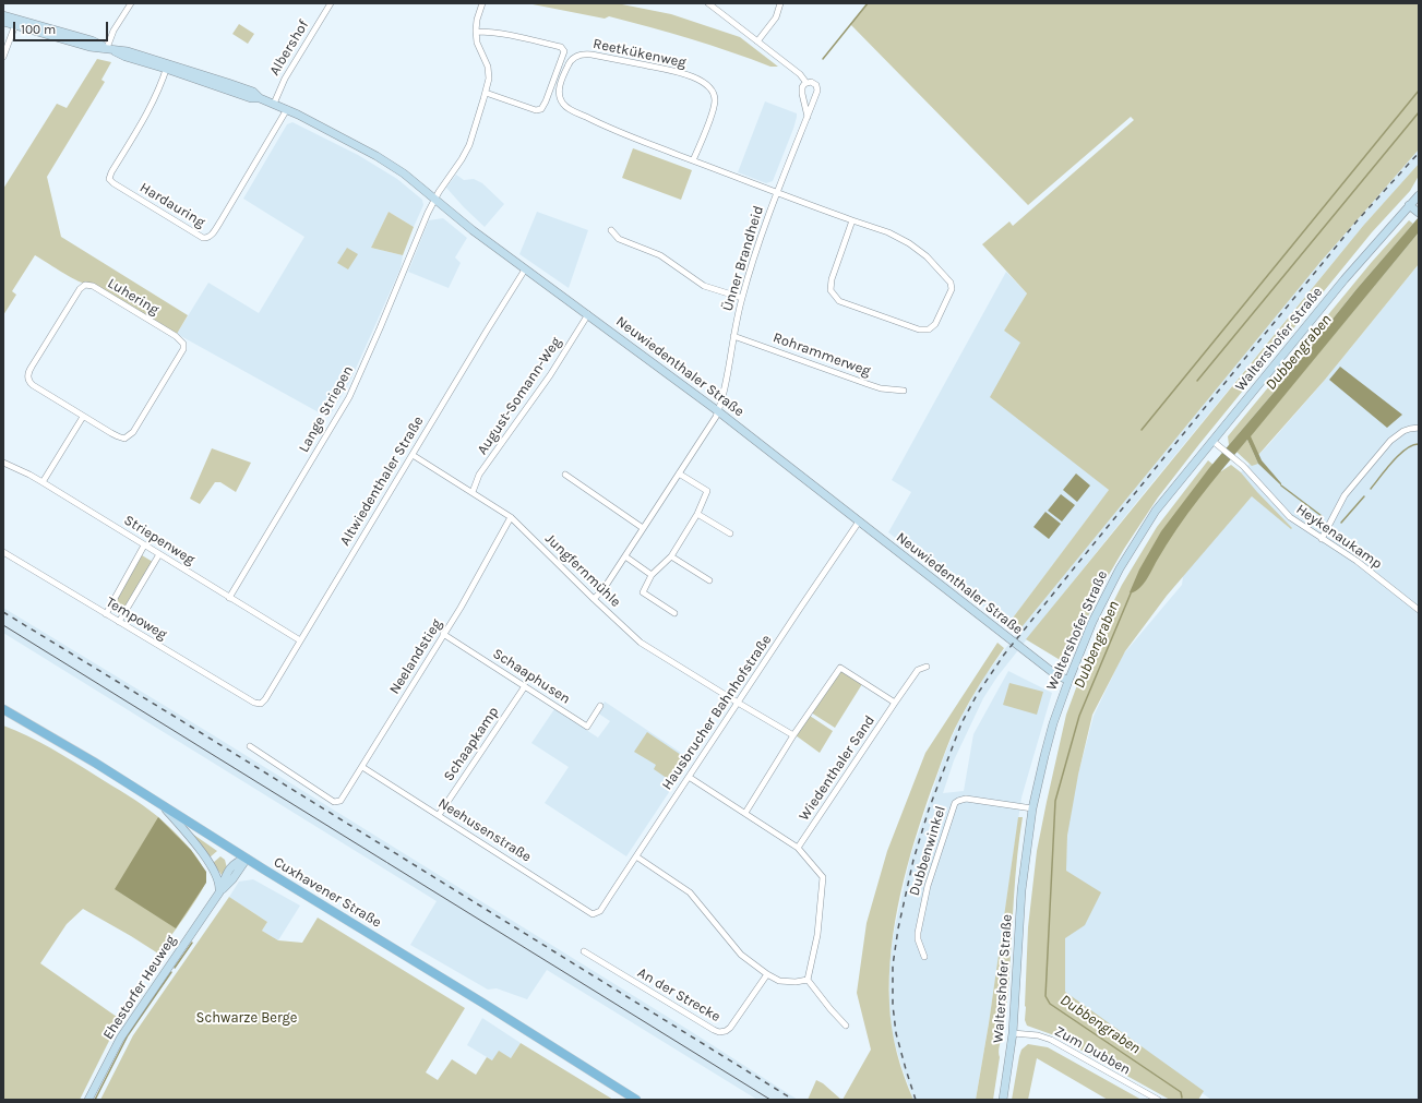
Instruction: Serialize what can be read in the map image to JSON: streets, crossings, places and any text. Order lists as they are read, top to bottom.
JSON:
{
  "streets": {
    "main road": [
      "Waltershofer Straße",
      "Neuwiedenthaler Straße",
      "Cuxhavener Straße",
      "Ehestorfer Heuweg"
    ],
    "street": [
      "Albershof",
      "Reetkükenweg",
      "Hardauring",
      "Ünner Brandheid",
      "Luhering",
      "Rohrammerweg",
      "August-Somann-Weg",
      "Lange Striepen",
      "Altwiedenthaler Straße",
      "Heykenaukamp",
      "Striepenweg",
      "Jungfernmühle",
      "Tempoweg",
      "Neelandstieg",
      "Schaaphusen",
      "Hausbrucher Bahnhofstraße",
      "Schaapkamp",
      "Wiedenthaler Sand",
      "Neehusenstraße",
      "Dubbenwinkel",
      "An der Strecke",
      "Zum Dubben"
    ]
  },
  "crossings": [
    ["Albershof", "Neuwiedenthaler Straße"],
    ["Reetkükenweg", "Ünner Brandheid"],
    ["Hardauring", "Neuwiedenthaler Straße"],
    ["Ünner Brandheid", "Rohrammerweg"],
    ["Ünner Brandheid", "Neuwiedenthaler Straße"],
    ["Ünner Brandheid", "Jungfernmühle"],
    ["Waltershofer Straße", "Neuwiedenthaler Straße"],
    ["Waltershofer Straße", "Heykenaukamp"],
    ["Waltershofer Straße", "Dubbenwinkel"],
    ["Waltershofer Straße", "Zum Dubben"],
    ["Neuwiedenthaler Straße", "August-Somann-Weg"],
    ["Neuwiedenthaler Straße", "Lange Striepen"],
    ["Neuwiedenthaler Straße", "Altwiedenthaler Straße"],
    ["Neuwiedenthaler Straße", "Hausbrucher Bahnhofstraße"],
    ["August-Somann-Weg", "Jungfernmühle"],
    ["Lange Striepen", "Striepenweg"],
    ["Altwiedenthaler Straße", "Striepenweg"],
    ["Altwiedenthaler Straße", "Jungfernmühle"],
    ["Altwiedenthaler Straße", "Tempoweg"],
    ["Jungfernmühle", "Neelandstieg"],
    ["Jungfernmühle", "Hausbrucher Bahnhofstraße"],
    ["Neelandstieg", "Schaaphusen"],
    ["Neelandstieg", "Neehusenstraße"],
    ["Schaaphusen", "Schaapkamp"],
    ["Hausbrucher Bahnhofstraße", "Neehusenstraße"],
    ["Schaapkamp", "Neehusenstraße"],
    ["Cuxhavener Straße", "Ehestorfer Heuweg"]
  ],
  "water": ["Dubbengraben"],
  "parks": ["Schwarze Berge"],
  "scale_bar": "100 m"
}
